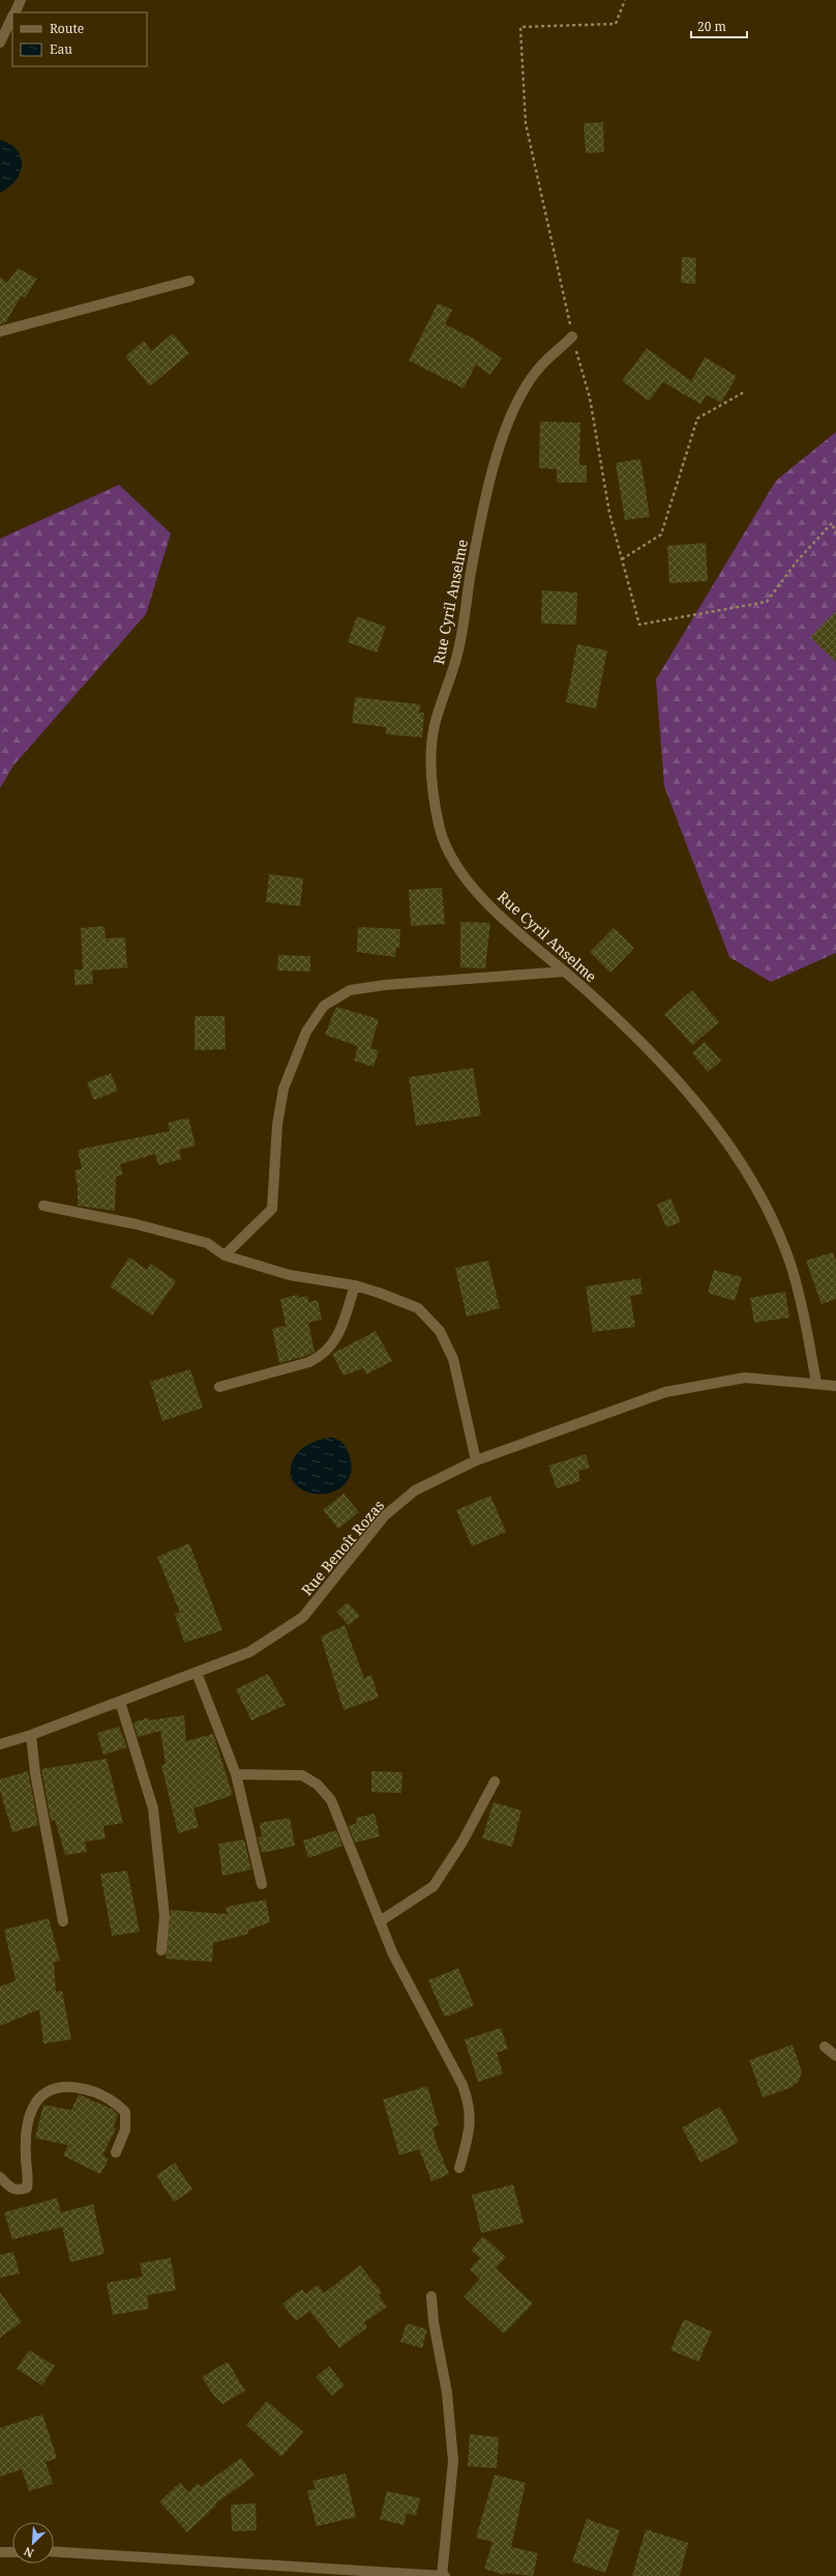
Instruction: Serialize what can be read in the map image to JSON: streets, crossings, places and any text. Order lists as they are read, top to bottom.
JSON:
{
  "streets": {
    "street": ["Rue Cyril Anselme", "Rue Benoît Rozas"]
  },
  "crossings": [
    ["Rue Cyril Anselme", "Rue Benoît Rozas"]
  ],
  "legend": ["Route", "Eau"],
  "scale_bar": "20 m",
  "north": "bottom left"
}
